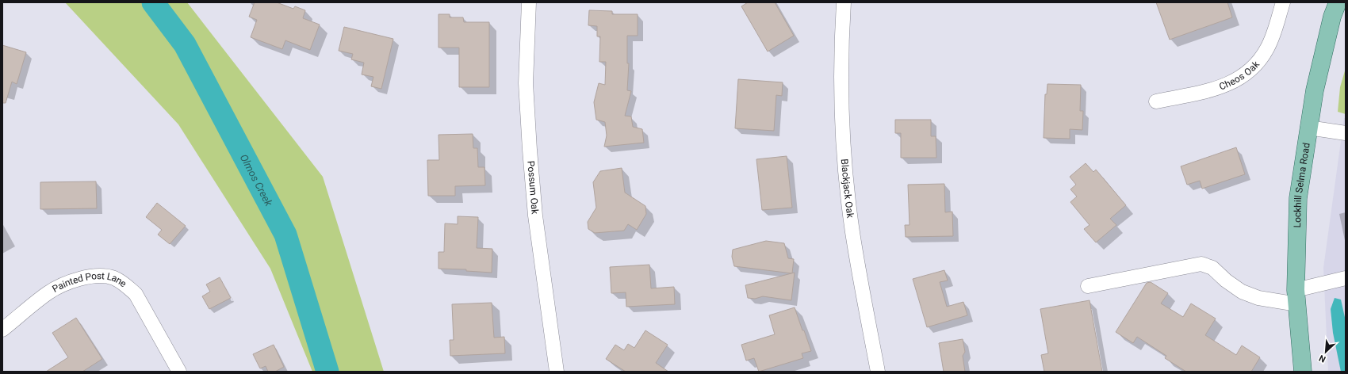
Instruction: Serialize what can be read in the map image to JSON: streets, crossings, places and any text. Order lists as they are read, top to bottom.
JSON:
{
  "streets": {
    "main road": ["Lockhill Selma Road"],
    "street": [
      "Cheos Oak",
      "Possum Oak",
      "Blackjack Oak",
      "Painted Post Lane"
    ]
  },
  "water": ["Olmos Creek"],
  "north": "bottom left"
}
